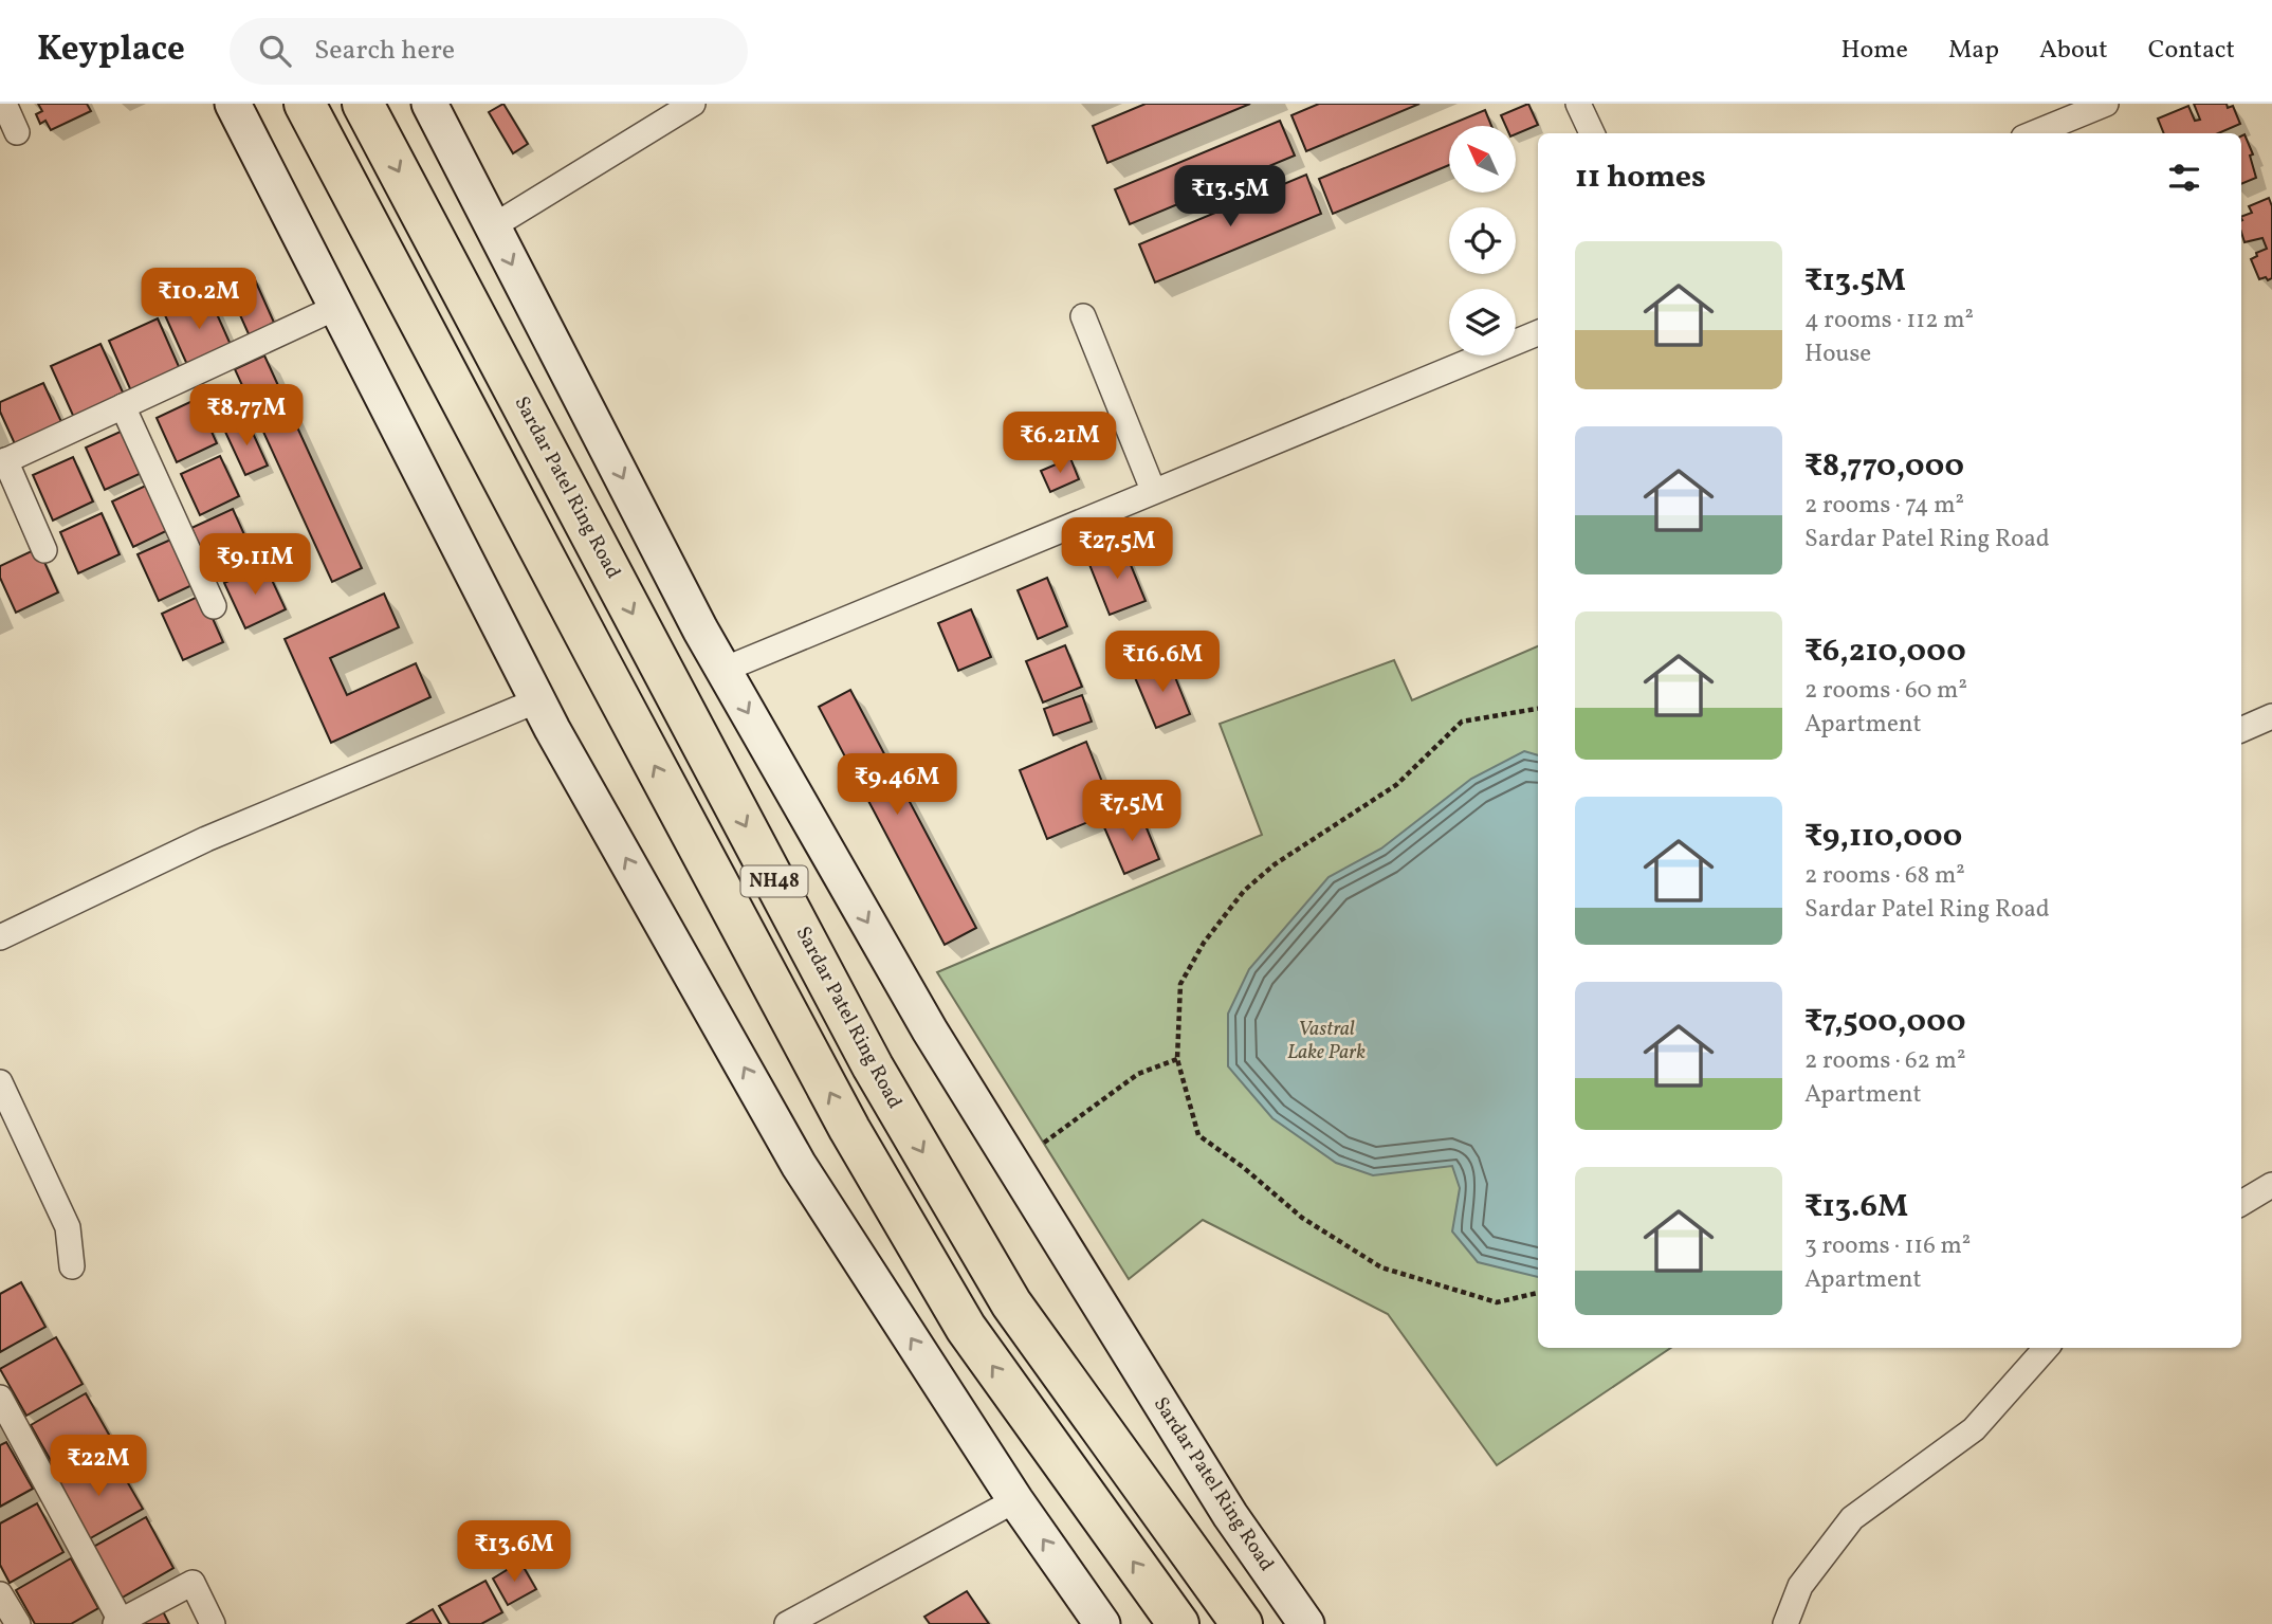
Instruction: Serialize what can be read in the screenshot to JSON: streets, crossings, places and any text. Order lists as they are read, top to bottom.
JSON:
{
  "streets": {
    "highway": ["Sardar Patel Ring Road", "NH48"]
  },
  "parks": ["Vastral Lake Park"],
  "north": "top left",
  "page": {
    "header": "Keyplace",
    "search": "Search here",
    "nav": [
      "Home",
      "Map",
      "About",
      "Contact"
    ],
    "heading": "11 homes",
    "price": [
      "₹13.5M",
      "₹10.2M",
      "₹8.77M",
      "₹6.21M",
      "₹27.5M",
      "₹9.11M",
      "₹16.6M",
      "₹9.46M",
      "₹7.5M",
      "₹22M",
      "₹13.6M"
    ],
    "list": [
      {
        "name": "₹13.5M",
        "note": "4 rooms · 112 m² · House"
      },
      {
        "name": "₹8,770,000",
        "note": "2 rooms · 74 m² · Sardar Patel Ring Road"
      },
      {
        "name": "₹6,210,000",
        "note": "2 rooms · 60 m² · Apartment"
      },
      {
        "name": "₹9,110,000",
        "note": "2 rooms · 68 m² · Sardar Patel Ring Road"
      },
      {
        "name": "₹7,500,000",
        "note": "2 rooms · 62 m² · Apartment"
      },
      {
        "name": "₹13.6M",
        "note": "3 rooms · 116 m² · Apartment"
      }
    ]
  }
}
